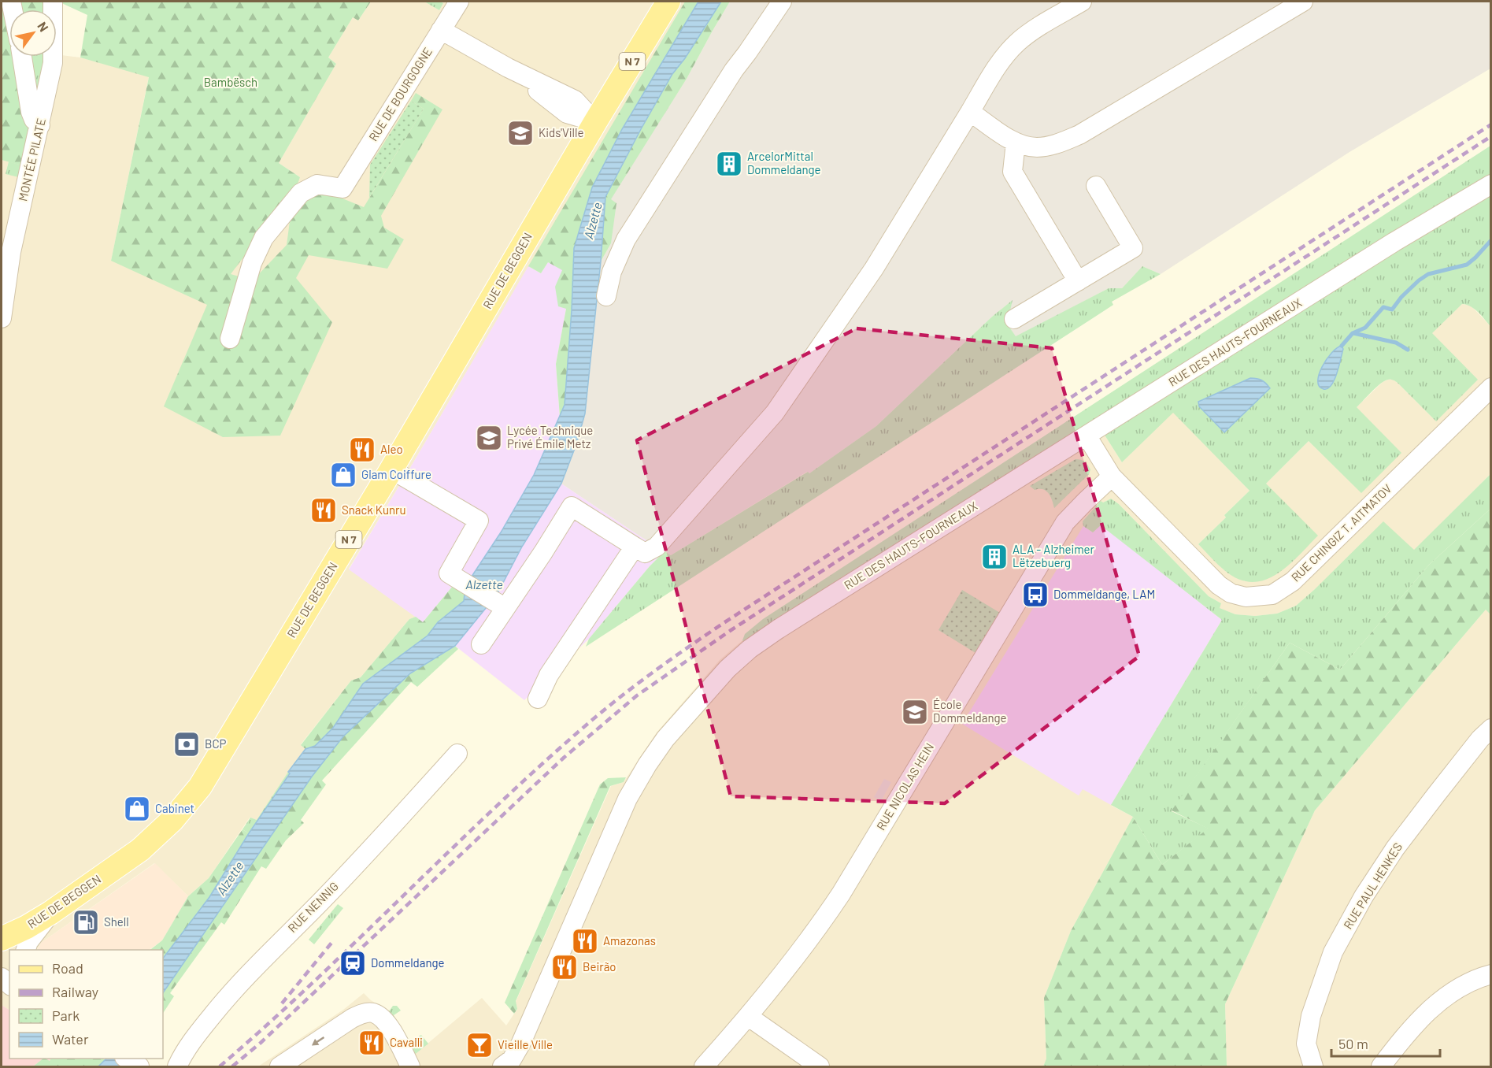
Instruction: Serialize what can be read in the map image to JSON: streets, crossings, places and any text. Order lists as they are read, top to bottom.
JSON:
{
  "streets": {
    "main road": ["N 7", "RUE DE BEGGEN"],
    "street": [
      "RUE DE BOURGOGNE",
      "MONTÉE PILATE",
      "RUE DES HAUTS-FOURNEAUX",
      "RUE CHINGIZ T. AITMATOV",
      "RUE NICOLAS HEIN",
      "RUE PAUL HENKES",
      "RUE NENNIG"
    ]
  },
  "crossings": [
    ["RUE DES HAUTS-FOURNEAUX", "RUE CHINGIZ T. AITMATOV"],
    ["RUE CHINGIZ T. AITMATOV", "RUE NICOLAS HEIN"]
  ],
  "water": ["Alzette"],
  "parks": ["Bambësch"],
  "places": {
    "school or university": ["Kids'Ville", "Lycée Technique Privé Émile Metz", "École Dommeldange"],
    "building": ["ArcelorMittal Dommeldange", "ALA - Alzheimer Lëtzebuerg"],
    "restaurant": [
      "Aleo",
      "Snack Kunru",
      "Amazonas",
      "Beirão",
      "Cavalli"
    ],
    "shop": ["Glam Coiffure", "Cabinet"],
    "bus stop": ["Dommeldange, LAM"],
    "bank": ["BCP"],
    "fuel station": ["Shell"],
    "station": ["Dommeldange"],
    "bar": ["Vieille Ville"]
  },
  "legend": [
    "Road",
    "Railway",
    "Park",
    "Water"
  ],
  "scale_bar": "50 m",
  "north": "top right"
}
